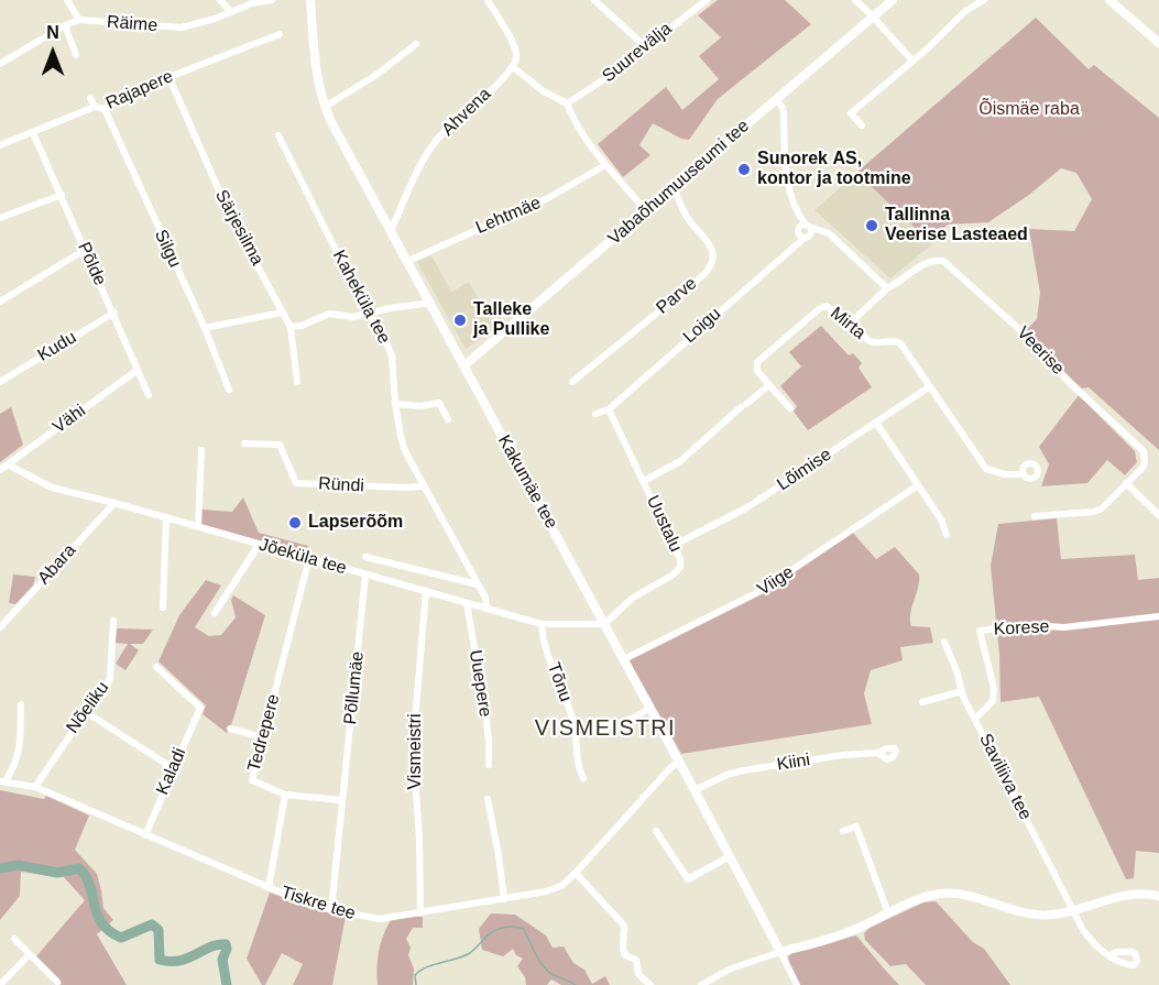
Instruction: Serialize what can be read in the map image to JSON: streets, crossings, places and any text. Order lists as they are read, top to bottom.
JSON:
{
  "streets": {
    "street": [
      "Räime",
      "Suurevälja",
      "Rajapere",
      "Ahvena",
      "Vabaõhumuuseumi tee",
      "Lehtmäe",
      "Särjesilma",
      "Silgu",
      "Põlde",
      "Parve",
      "Kaheküla tee",
      "Mirta",
      "Loigu",
      "Kudu",
      "Veerise",
      "Vähi",
      "Lõimise",
      "Kakumäe tee",
      "Ründi",
      "Uustalu",
      "Jõeküla tee",
      "Abara",
      "Viige",
      "Korese",
      "Tõnu",
      "Uuepere",
      "Põllumäe",
      "Nõeliku",
      "Tedrepere",
      "Vismeistri",
      "Kiini",
      "Kaladi",
      "Saviliiva tee",
      "Tiskre tee"
    ]
  },
  "crossings": [
    ["Rajapere", "Särjesilma"],
    ["Rajapere", "Silgu"],
    ["Rajapere", "Põlde"],
    ["Ahvena", "Kakumäe tee"],
    ["Vabaõhumuuseumi tee", "Parve"],
    ["Vabaõhumuuseumi tee", "Loigu"],
    ["Vabaõhumuuseumi tee", "Kakumäe tee"],
    ["Lehtmäe", "Kakumäe tee"],
    ["Põlde", "Kudu"],
    ["Põlde", "Vähi"],
    ["Kaheküla tee", "Ründi"],
    ["Kaheküla tee", "Jõeküla tee"],
    ["Mirta", "Lõimise"],
    ["Loigu", "Uustalu"],
    ["Vähi", "Jõeküla tee"],
    ["Lõimise", "Uustalu"],
    ["Kakumäe tee", "Uustalu"],
    ["Kakumäe tee", "Jõeküla tee"],
    ["Kakumäe tee", "Viige"],
    ["Kakumäe tee", "Kiini"],
    ["Kakumäe tee", "Tiskre tee"],
    ["Uustalu", "Jõeküla tee"],
    ["Jõeküla tee", "Abara"],
    ["Jõeküla tee", "Tõnu"],
    ["Jõeküla tee", "Uuepere"],
    ["Jõeküla tee", "Põllumäe"],
    ["Jõeküla tee", "Tedrepere"],
    ["Jõeküla tee", "Vismeistri"],
    ["Korese", "Saviliiva tee"],
    ["Põllumäe", "Tiskre tee"],
    ["Nõeliku", "Tiskre tee"],
    ["Vismeistri", "Tiskre tee"],
    ["Kaladi", "Tiskre tee"]
  ],
  "districts": ["VISMEISTRI"],
  "parks": ["Õismäe raba"],
  "places": [
    "Sunorek AS, kontor ja tootmine",
    "Tallinna Veerise Lasteaed",
    "Talleke ja Pullike",
    "Lapserõõm"
  ],
  "north": "top"
}
